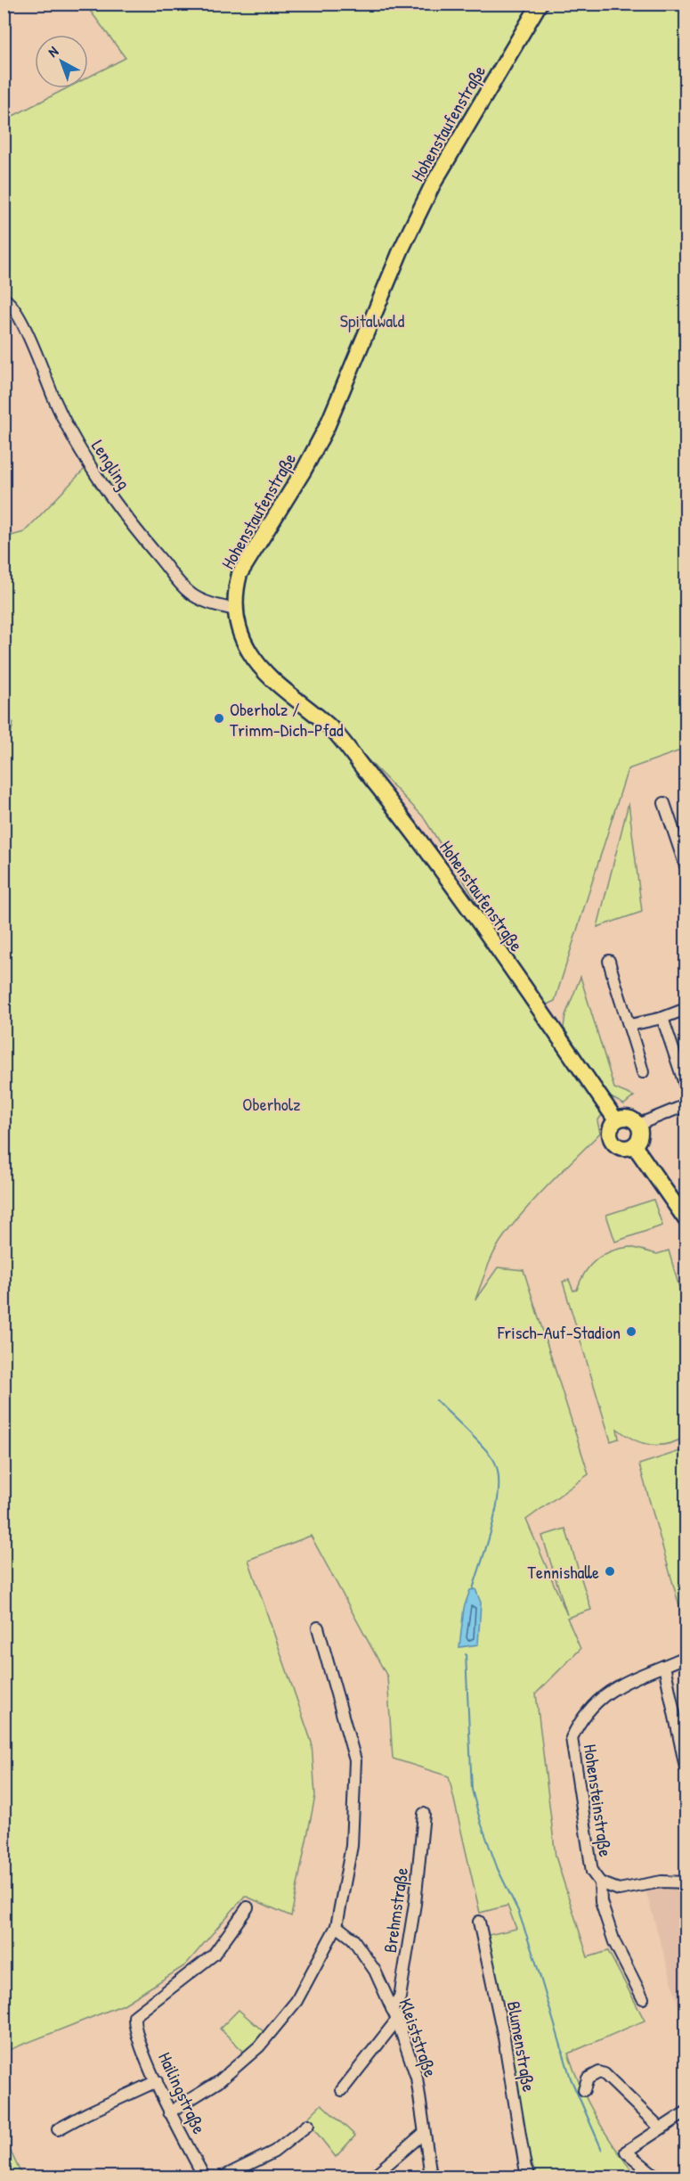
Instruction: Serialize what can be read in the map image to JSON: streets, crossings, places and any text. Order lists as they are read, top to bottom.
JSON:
{
  "streets": {
    "main road": ["Hohenstaufenstraße"],
    "street": [
      "Lengling",
      "Hohensteinstraße",
      "Brehmstraße",
      "Kleiststraße",
      "Blumenstraße",
      "Hailingstraße"
    ]
  },
  "crossings": [
    ["Hohenstaufenstraße", "Lengling"],
    ["Brehmstraße", "Kleiststraße"]
  ],
  "parks": ["Spitalwald", "Oberholz"],
  "places": ["Oberholz / Trimm-Dich-Pfad", "Frisch-Auf-Stadion", "Tennishalle"],
  "north": "top left"
}
